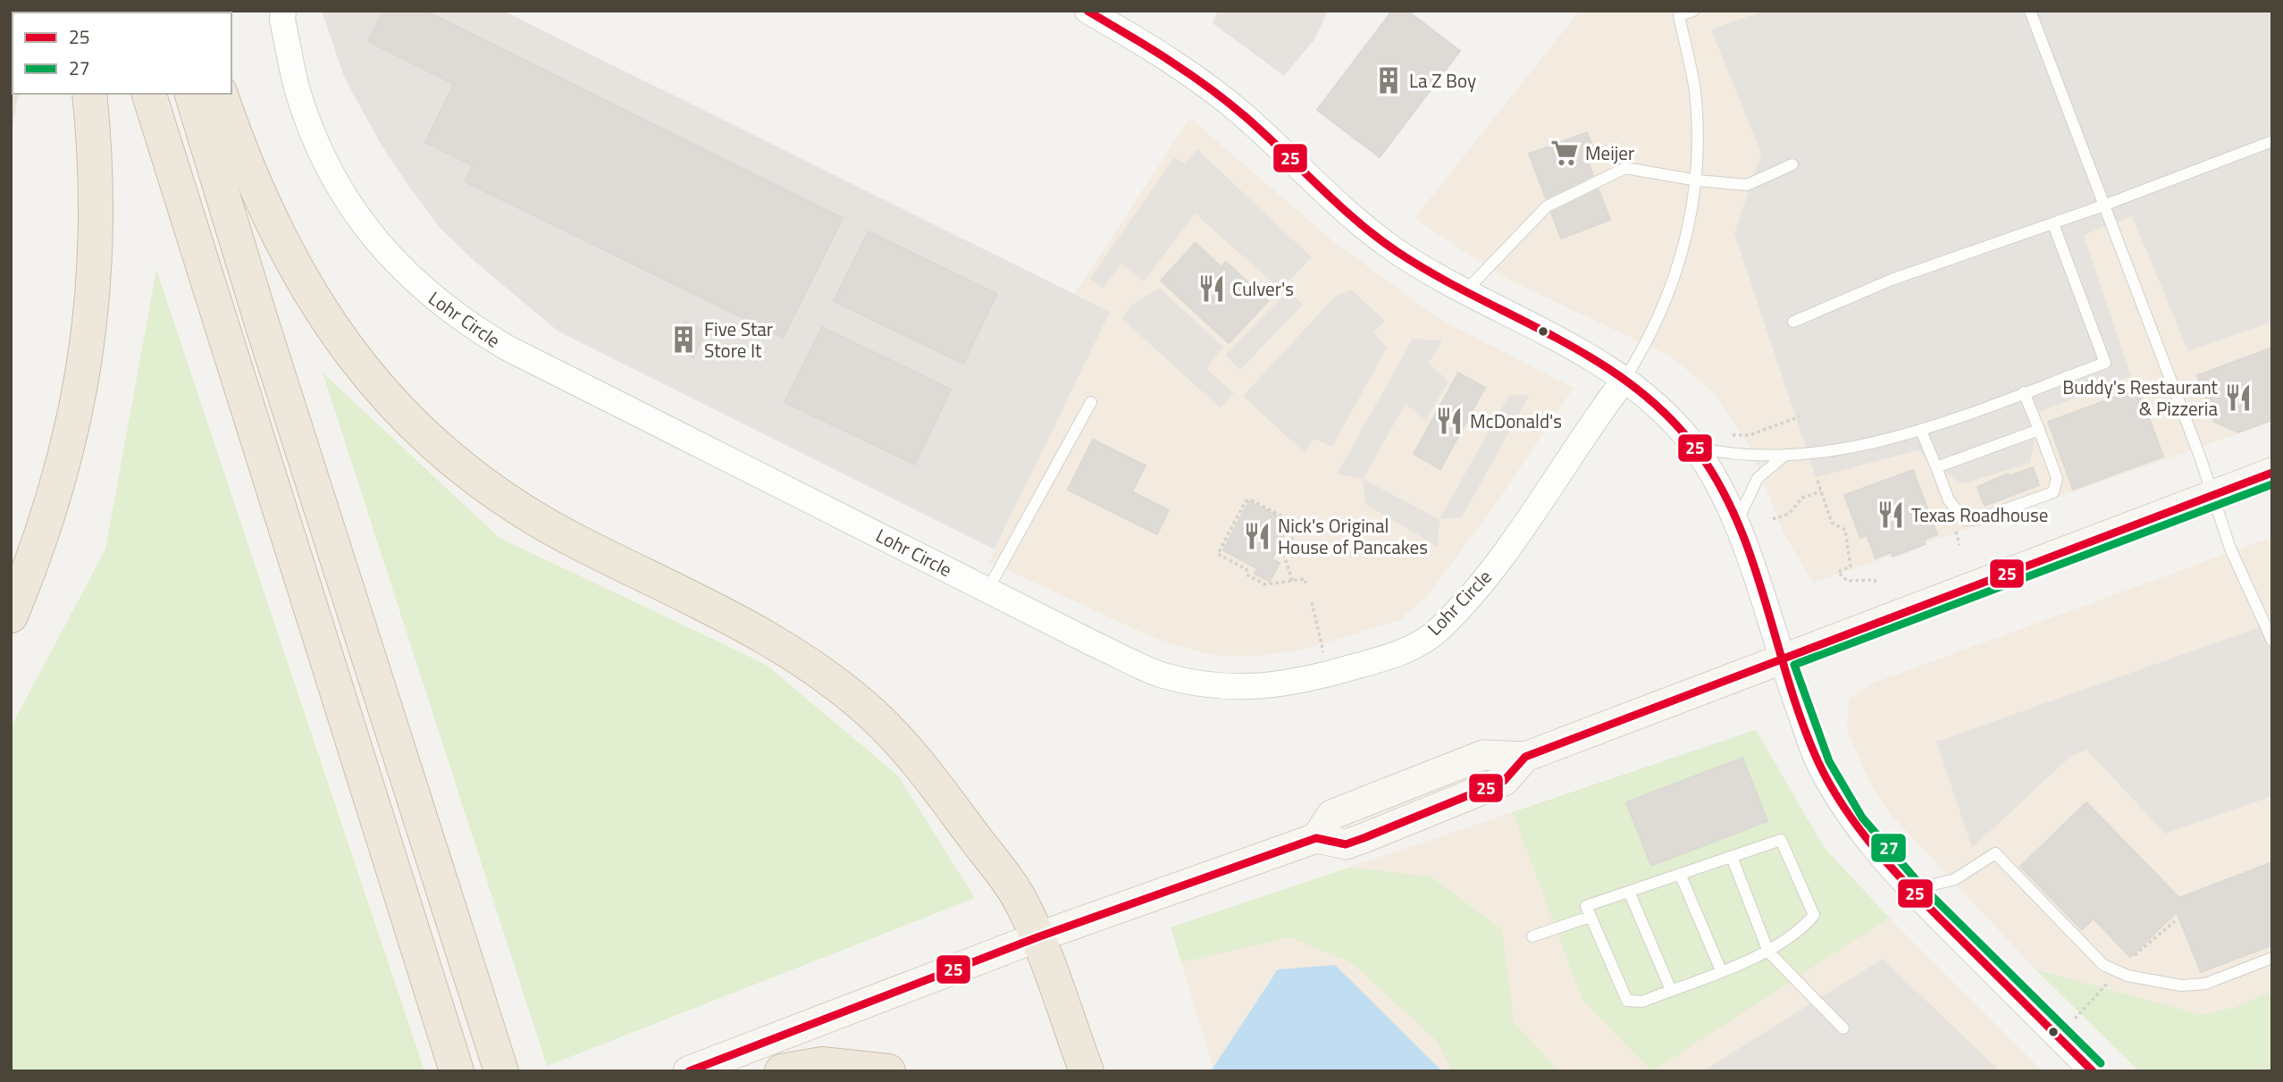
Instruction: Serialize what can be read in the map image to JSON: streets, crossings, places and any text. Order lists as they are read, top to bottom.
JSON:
{
  "streets": {
    "street": ["Lohr Circle"]
  },
  "places": {
    "building": ["La Z Boy", "Five Star Store It"],
    "supermarket": ["Meijer"],
    "restaurant": [
      "Culver's",
      "Buddy's Restaurant & Pizzeria",
      "McDonald's",
      "Texas Roadhouse",
      "Nick's Original House of Pancakes"
    ]
  },
  "lines": ["transit line 25", "transit line 27"],
  "legend": ["25", "27"]
}
